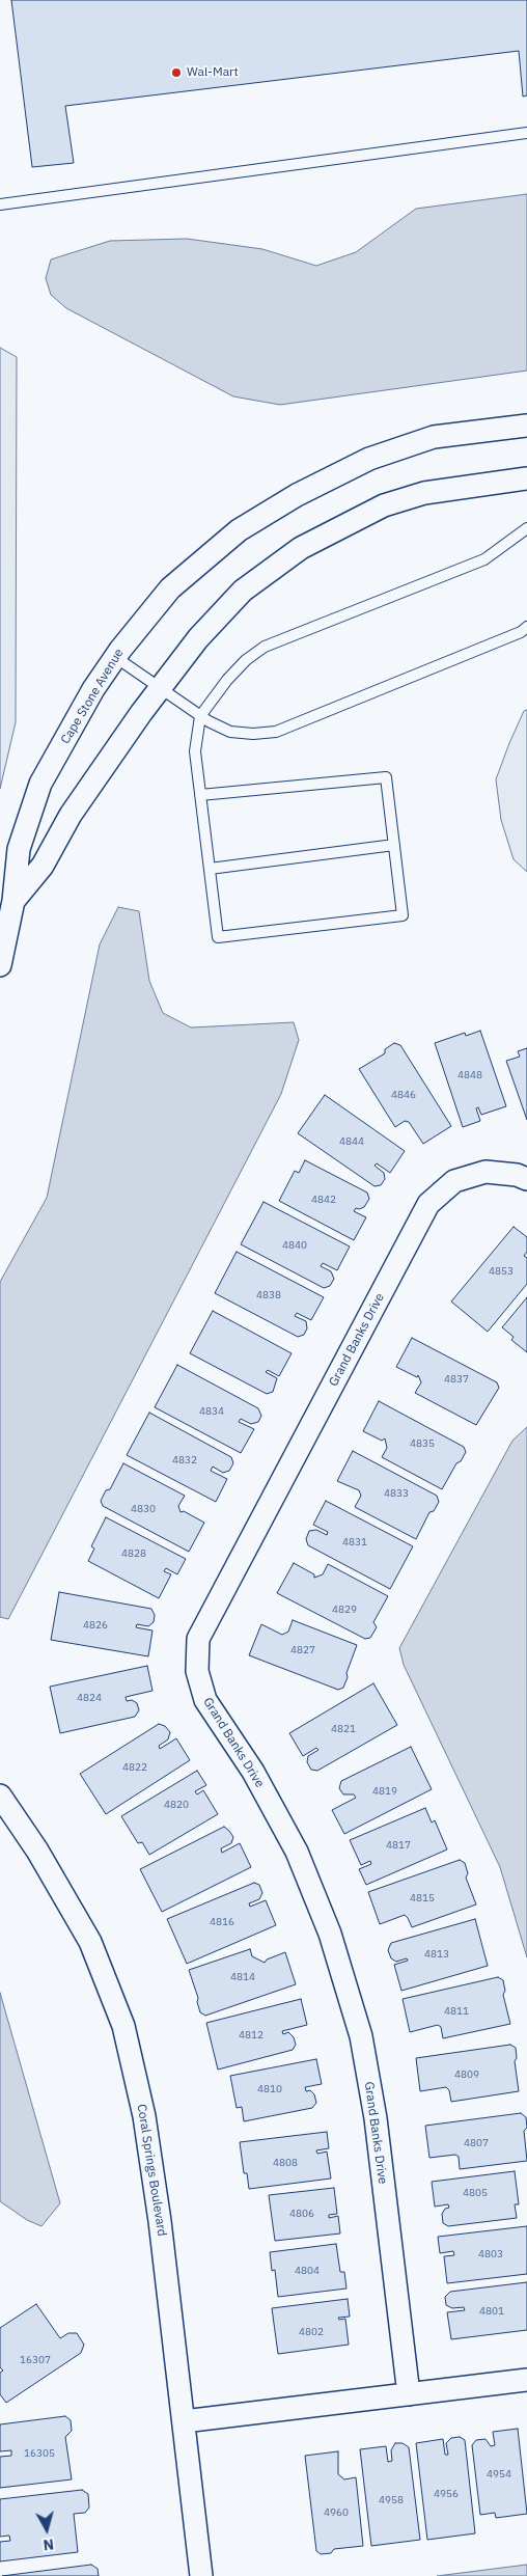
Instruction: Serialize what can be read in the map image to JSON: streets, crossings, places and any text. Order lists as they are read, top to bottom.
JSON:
{
  "streets": {
    "street": ["Cape Stone Avenue", "Grand Banks Drive", "Coral Springs Boulevard"]
  },
  "places": ["Wal-Mart"],
  "house_numbers": [
    "4848",
    "4846",
    "4844",
    "4842",
    "4840",
    "4853",
    "4838",
    "4837",
    "4834",
    "4835",
    "4832",
    "4833",
    "4830",
    "4831",
    "4828",
    "4829",
    "4826",
    "4827",
    "4824",
    "4821",
    "4822",
    "4819",
    "4820",
    "4817",
    "4815",
    "4816",
    "4813",
    "4814",
    "4811",
    "4812",
    "4809",
    "4810",
    "4807",
    "4808",
    "4805",
    "4806",
    "4803",
    "4804",
    "4801",
    "4802",
    "16307",
    "16305",
    "4954",
    "4956",
    "4958",
    "4960"
  ],
  "north": "bottom"
}
